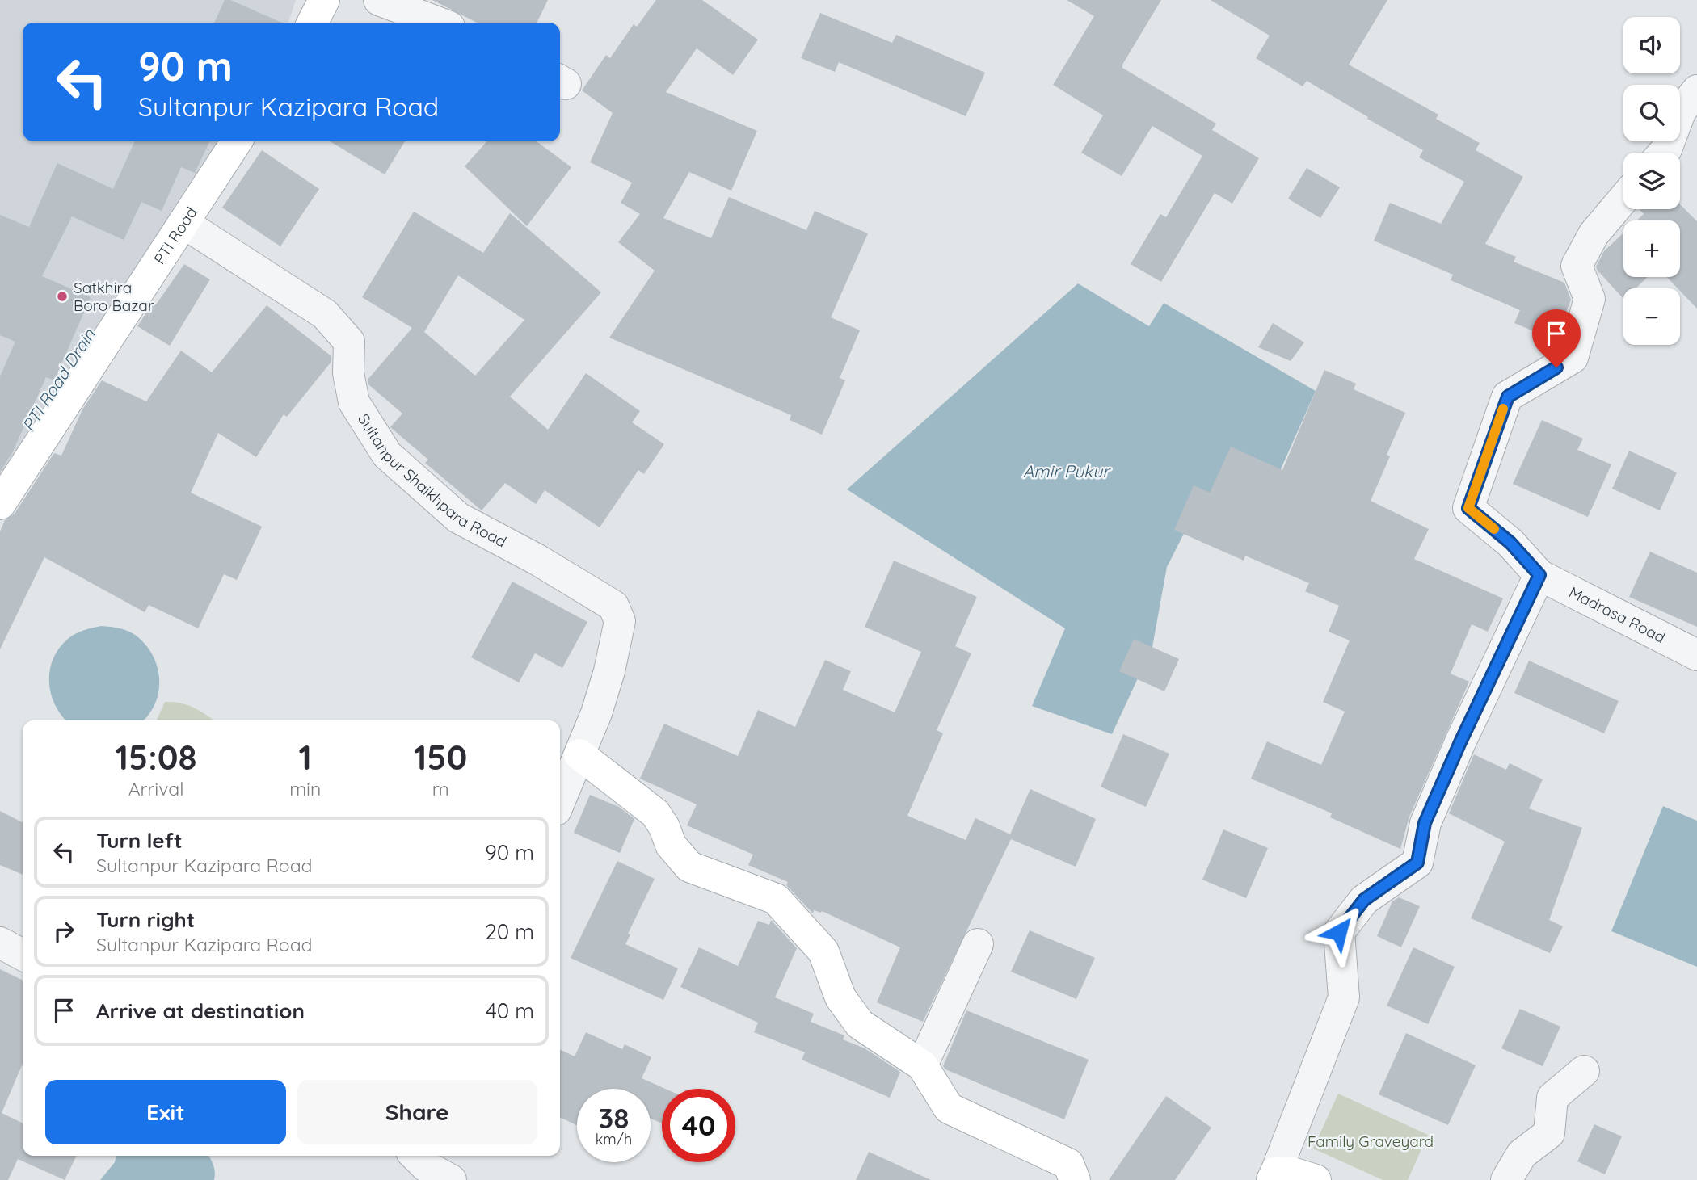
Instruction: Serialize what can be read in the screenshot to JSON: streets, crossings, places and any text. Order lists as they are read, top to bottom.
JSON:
{
  "streets": {
    "main road": ["PTI Road"],
    "street": ["Sultanpur Shaikhpara Road", "Madrasa Road"]
  },
  "crossings": [
    ["PTI Road", "Sultanpur Shaikhpara Road"]
  ],
  "water": ["PTI Road Drain", "Amir Pukur"],
  "parks": ["Family Graveyard"],
  "places": ["Satkhira Boro Bazar"],
  "page": {
    "map_buttons": ["+", "−"],
    "turn": ["90 m", "Sultanpur Kazipara Road"],
    "eta": [
      "15:08",
      "Arrival",
      "1",
      "min",
      "150",
      "m"
    ],
    "list": [
      {
        "name": "Turn left",
        "note": "Sultanpur Kazipara Road",
        "value": "90 m"
      },
      {
        "name": "Turn right",
        "note": "Sultanpur Kazipara Road",
        "value": "20 m"
      },
      {
        "name": "Arrive at destination",
        "value": "40 m"
      }
    ],
    "buttons": ["Exit", "Share"],
    "speed": "38 km/h",
    "limit": "40"
  }
}
